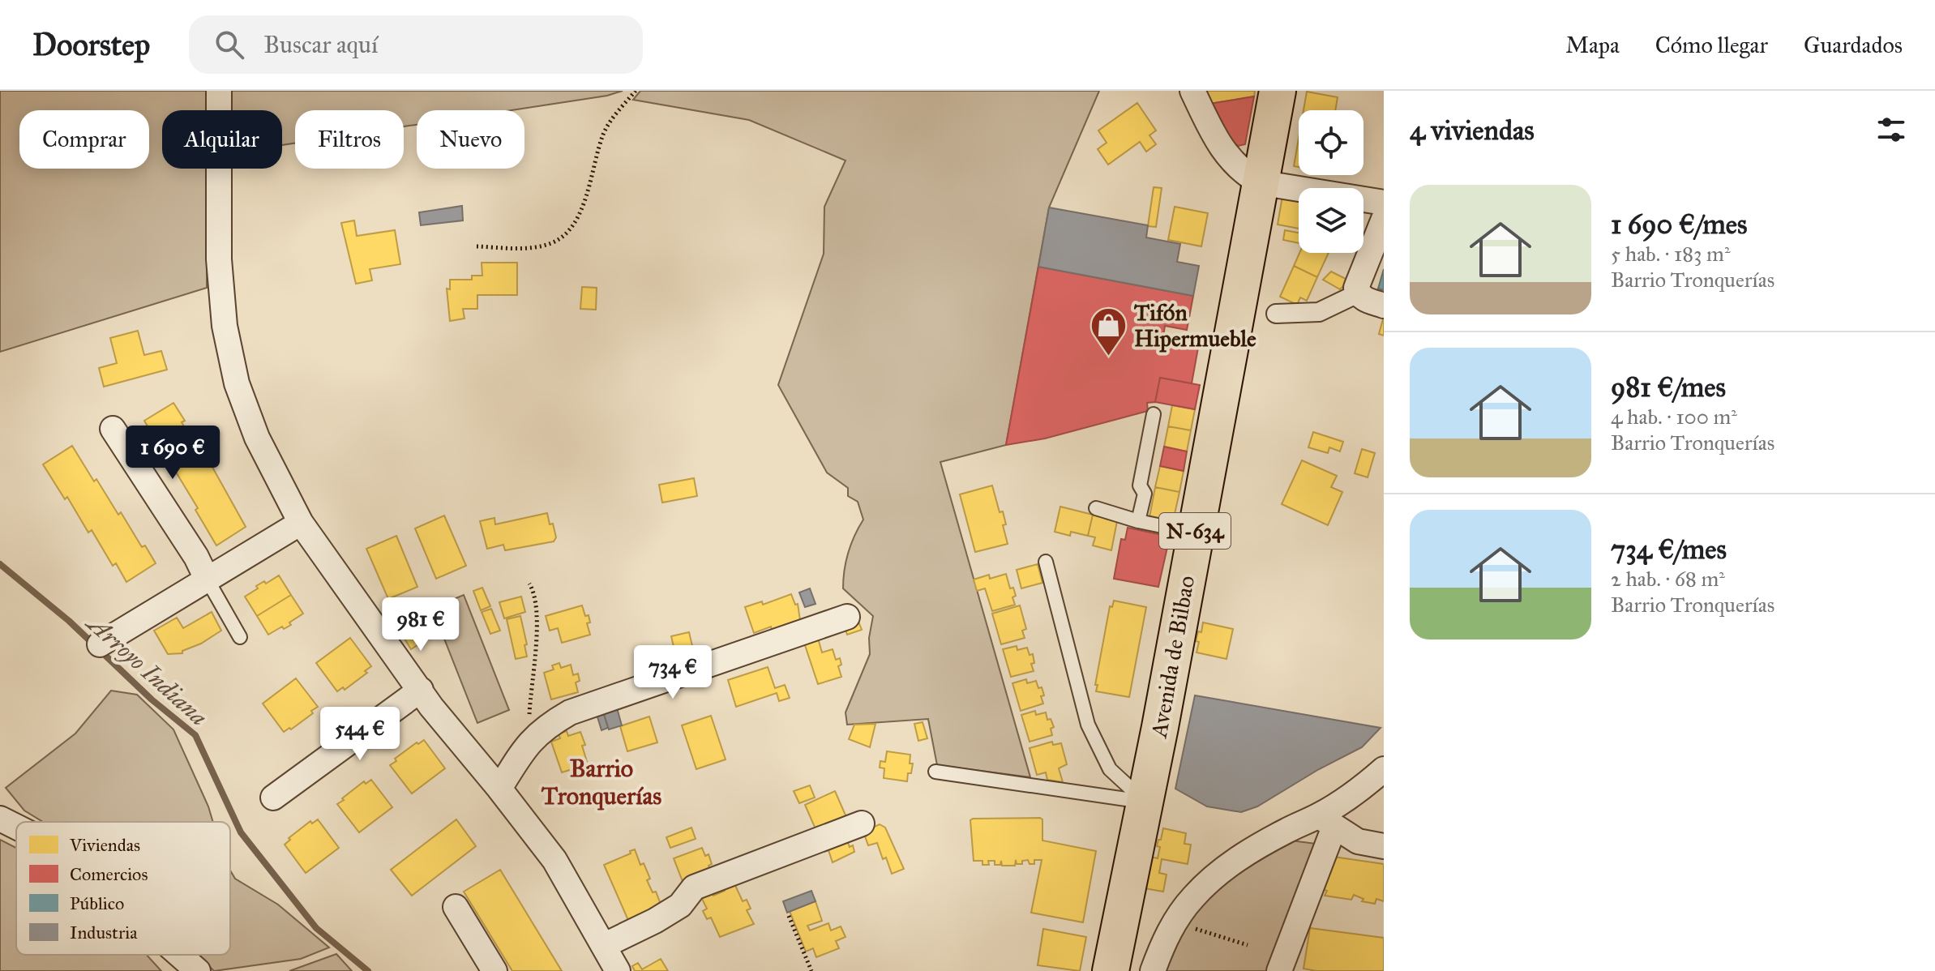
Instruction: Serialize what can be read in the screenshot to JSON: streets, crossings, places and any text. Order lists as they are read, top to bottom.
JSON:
{
  "streets": {
    "highway": ["N-634", "Avenida de Bilbao"]
  },
  "districts": ["Barrio Tronquerías"],
  "water": ["Arroyo Indiana"],
  "places": {
    "shop": ["Tifón Hipermueble"]
  },
  "legend": [
    "Viviendas",
    "Comercios",
    "Público",
    "Industria"
  ],
  "page": {
    "header": "Doorstep",
    "search": "Buscar aquí",
    "nav": ["Mapa", "Cómo llegar", "Guardados"],
    "heading": "4 viviendas",
    "chip": [
      "Comprar",
      "Alquilar",
      "Filtros",
      "Nuevo"
    ],
    "list": [
      {
        "name": "1 690 €/mes",
        "note": "5 hab. · 183 m² · Barrio Tronquerías"
      },
      {
        "name": "981 €/mes",
        "note": "4 hab. · 100 m² · Barrio Tronquerías"
      },
      {
        "name": "734 €/mes",
        "note": "2 hab. · 68 m² · Barrio Tronquerías"
      }
    ],
    "price": [
      "1 690 €",
      "981 €",
      "734 €",
      "544 €"
    ]
  }
}
